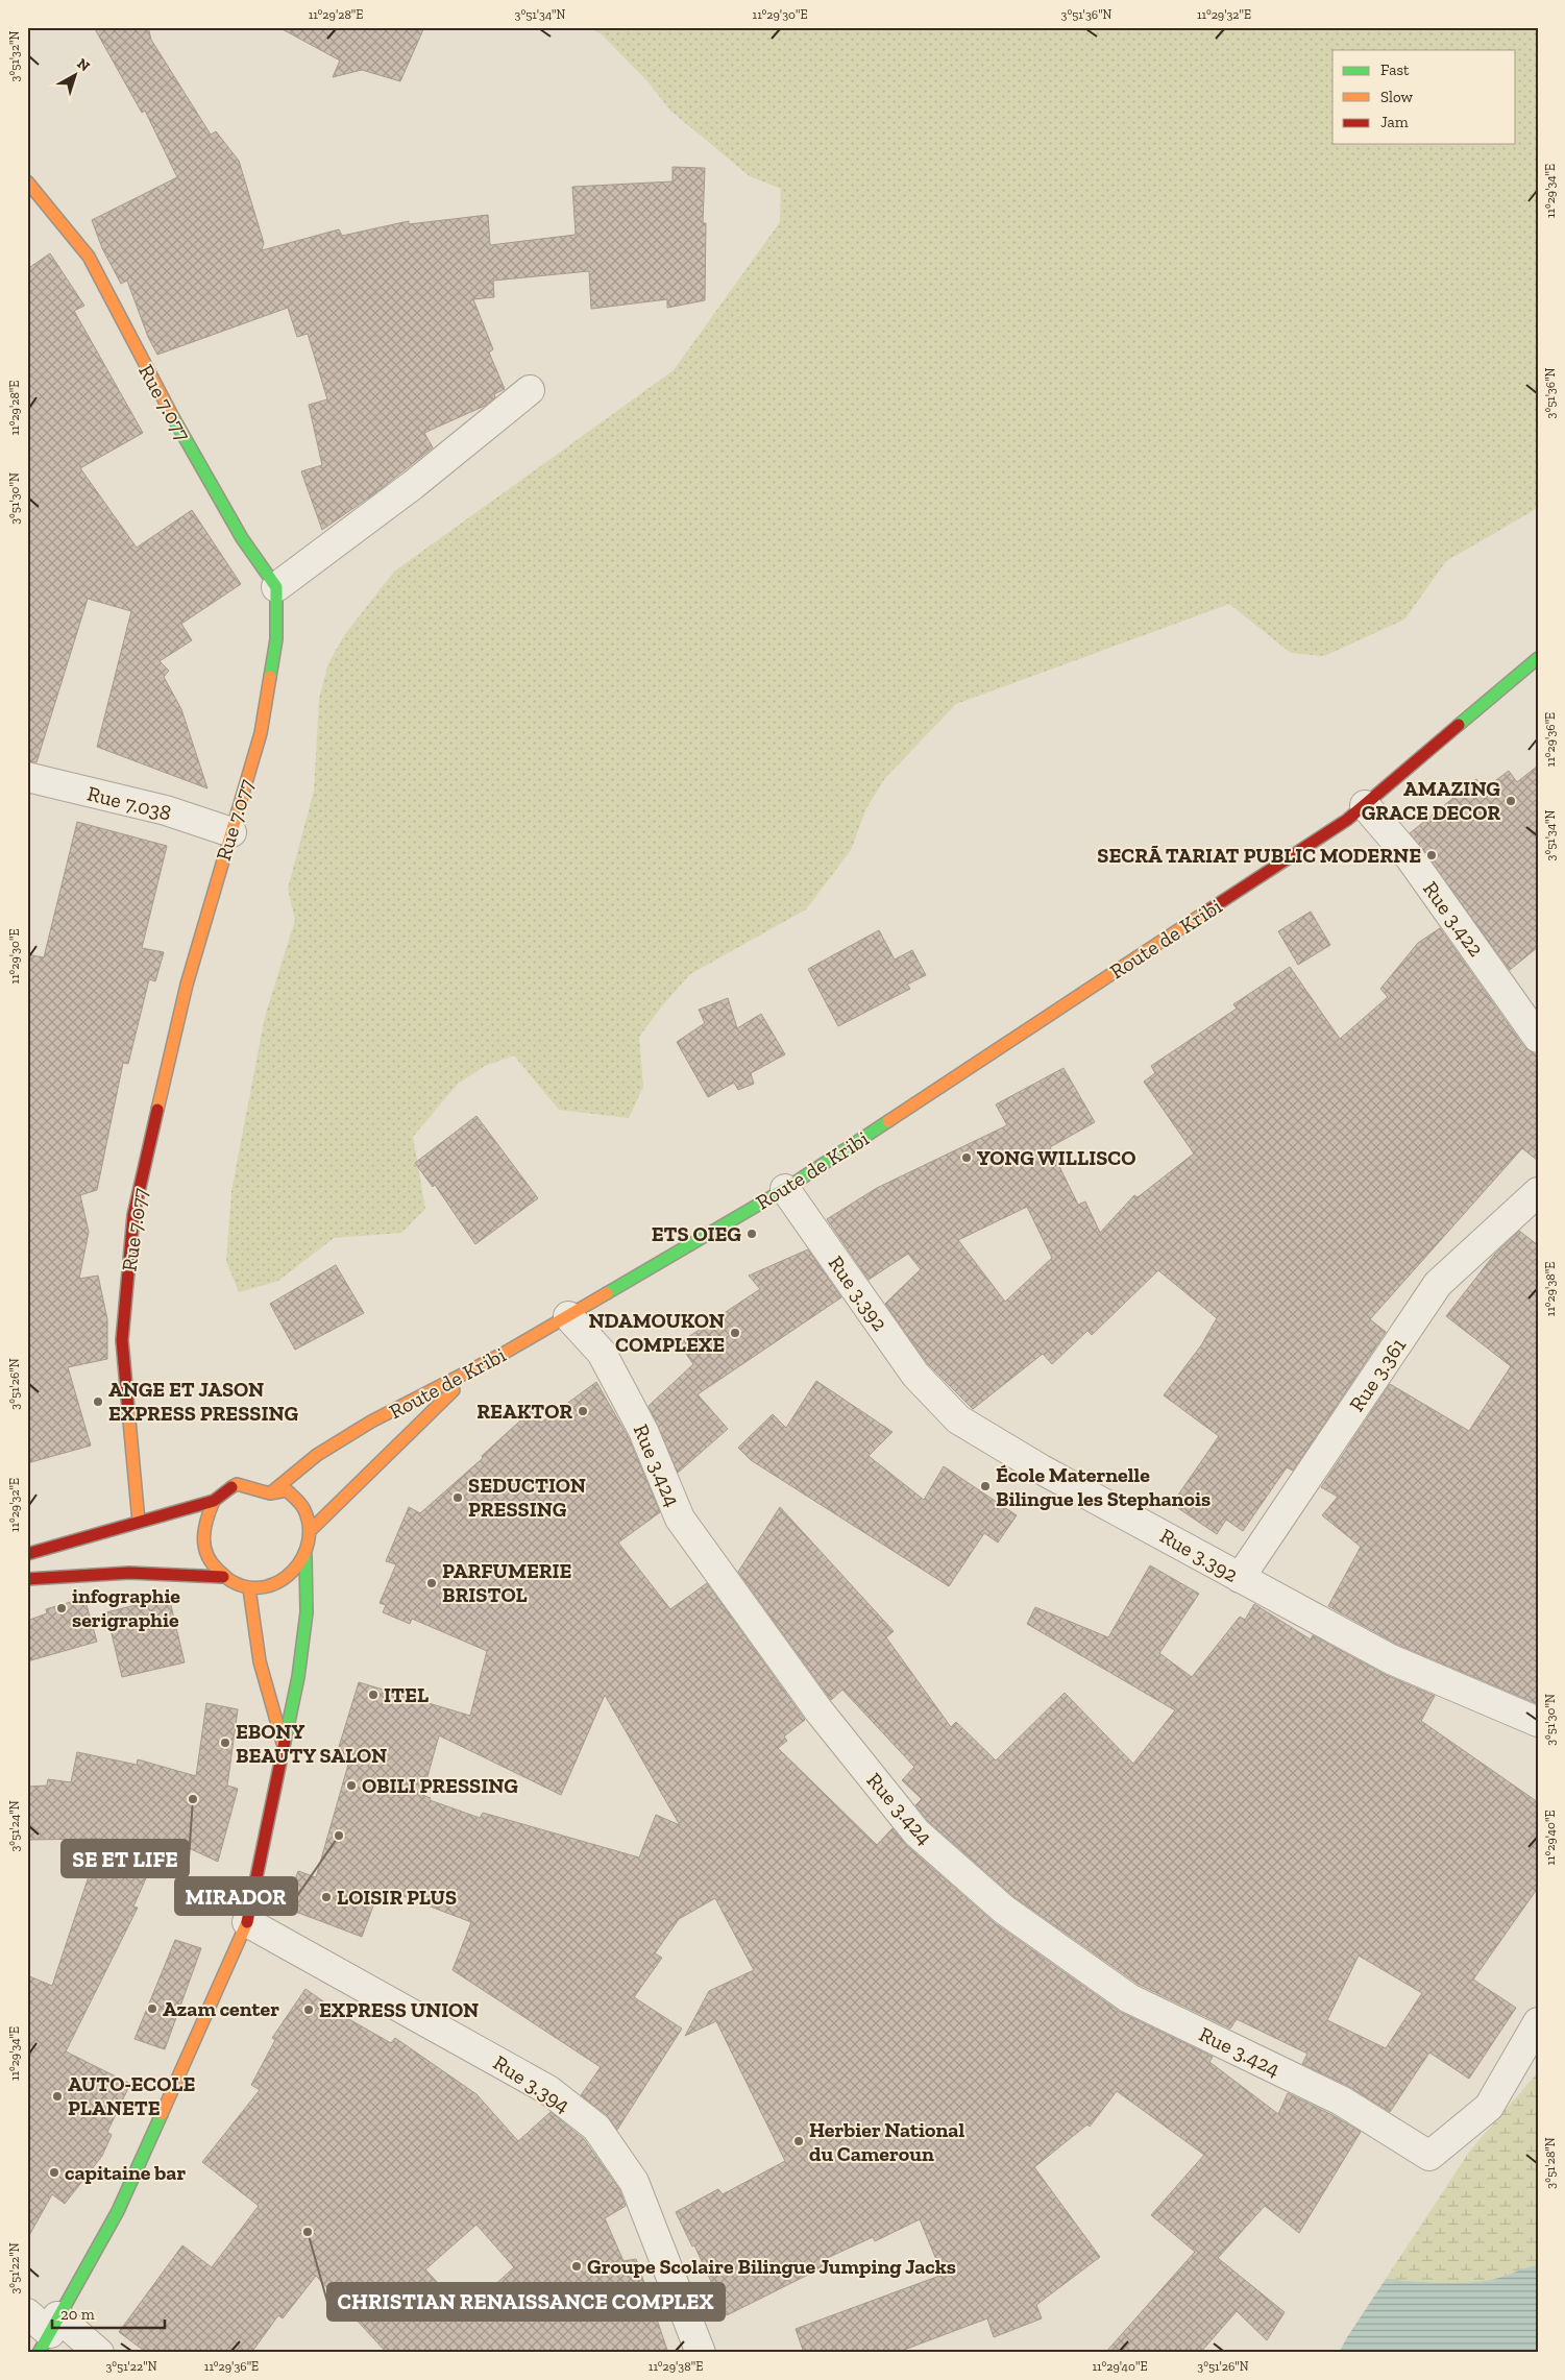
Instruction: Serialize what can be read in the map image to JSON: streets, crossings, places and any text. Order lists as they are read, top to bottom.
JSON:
{
  "streets": {
    "main road": ["Rue 7.077", "Route de Kribi"],
    "street": [
      "Rue 7.038",
      "Rue 3.422",
      "Rue 3.392",
      "Rue 3.361",
      "Rue 3.424",
      "Rue 3.394"
    ]
  },
  "crossings": [
    ["Rue 7.077", "Rue 7.038"],
    ["Rue 3.422", "Route de Kribi"],
    ["Route de Kribi", "Rue 3.392"],
    ["Route de Kribi", "Rue 3.424"],
    ["Rue 3.392", "Rue 3.361"]
  ],
  "places": [
    "AMAZING GRACE DECOR",
    "SECRÃ TARIAT PUBLIC MODERNE",
    "YONG WILLISCO",
    "ETS OIEG",
    "NDAMOUKON COMPLEXE",
    "ANGE ET JASON EXPRESS PRESSING",
    "REAKTOR",
    "École Maternelle Bilingue les Stephanois",
    "SEDUCTION PRESSING",
    "PARFUMERIE BRISTOL",
    "infographie serigraphie",
    "ITEL",
    "EBONY BEAUTY SALON",
    "OBILI PRESSING",
    "SE ET LIFE",
    "MIRADOR",
    "LOISIR PLUS",
    "Azam center",
    "EXPRESS UNION",
    "AUTO-ECOLE PLANETE",
    "Herbier National du Cameroun",
    "capitaine bar",
    "CHRISTIAN RENAISSANCE COMPLEX",
    "Groupe Scolaire Bilingue Jumping Jacks"
  ],
  "legend": ["Fast", "Slow", "Jam"],
  "scale_bar": "20 m",
  "north": "top right",
  "coordinates": [
    "11°29'28\"E",
    "3°51'34\"N",
    "11°29'30\"E",
    "3°51'36\"N",
    "11°29'32\"E",
    "3°51'32\"N",
    "11°29'34\"E",
    "3°51'30\"N",
    "11°29'36\"E",
    "11°29'38\"E",
    "3°51'26\"N",
    "3°51'24\"N",
    "11°29'40\"E",
    "3°51'28\"N",
    "3°51'22\"N"
  ]
}
